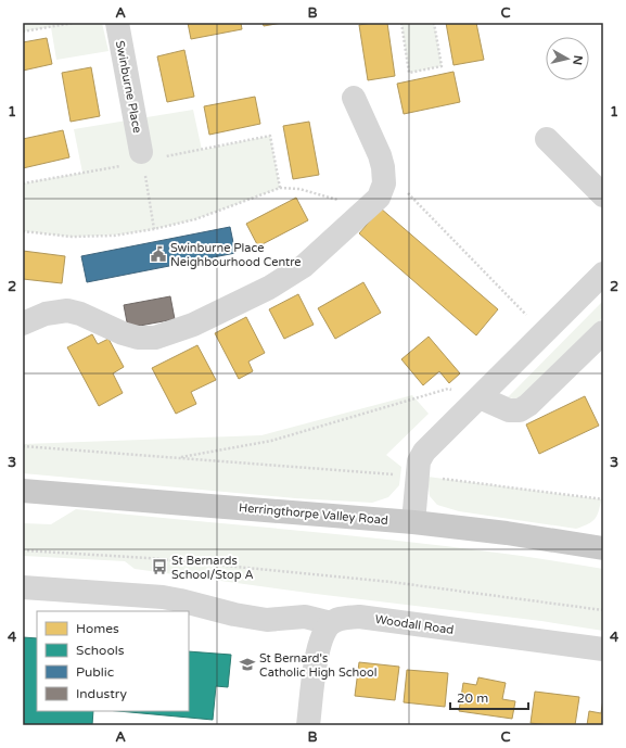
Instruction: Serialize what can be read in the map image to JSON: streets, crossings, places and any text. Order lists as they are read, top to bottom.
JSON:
{
  "streets": {
    "main road": ["Herringthorpe Valley Road"],
    "street": ["Swinburne Place", "Woodall Road"]
  },
  "places": {
    "public building": ["Swinburne Place Neighbourhood Centre"],
    "bus stop": ["St Bernards School/Stop A"],
    "school or university": ["St Bernard's Catholic High School"]
  },
  "legend": [
    "Homes",
    "Schools",
    "Public",
    "Industry"
  ],
  "scale_bar": "20 m",
  "north": "right",
  "grid": {
    "columns": ["A", "B", "C"],
    "rows": [
      "1",
      "2",
      "3",
      "4"
    ]
  }
}
